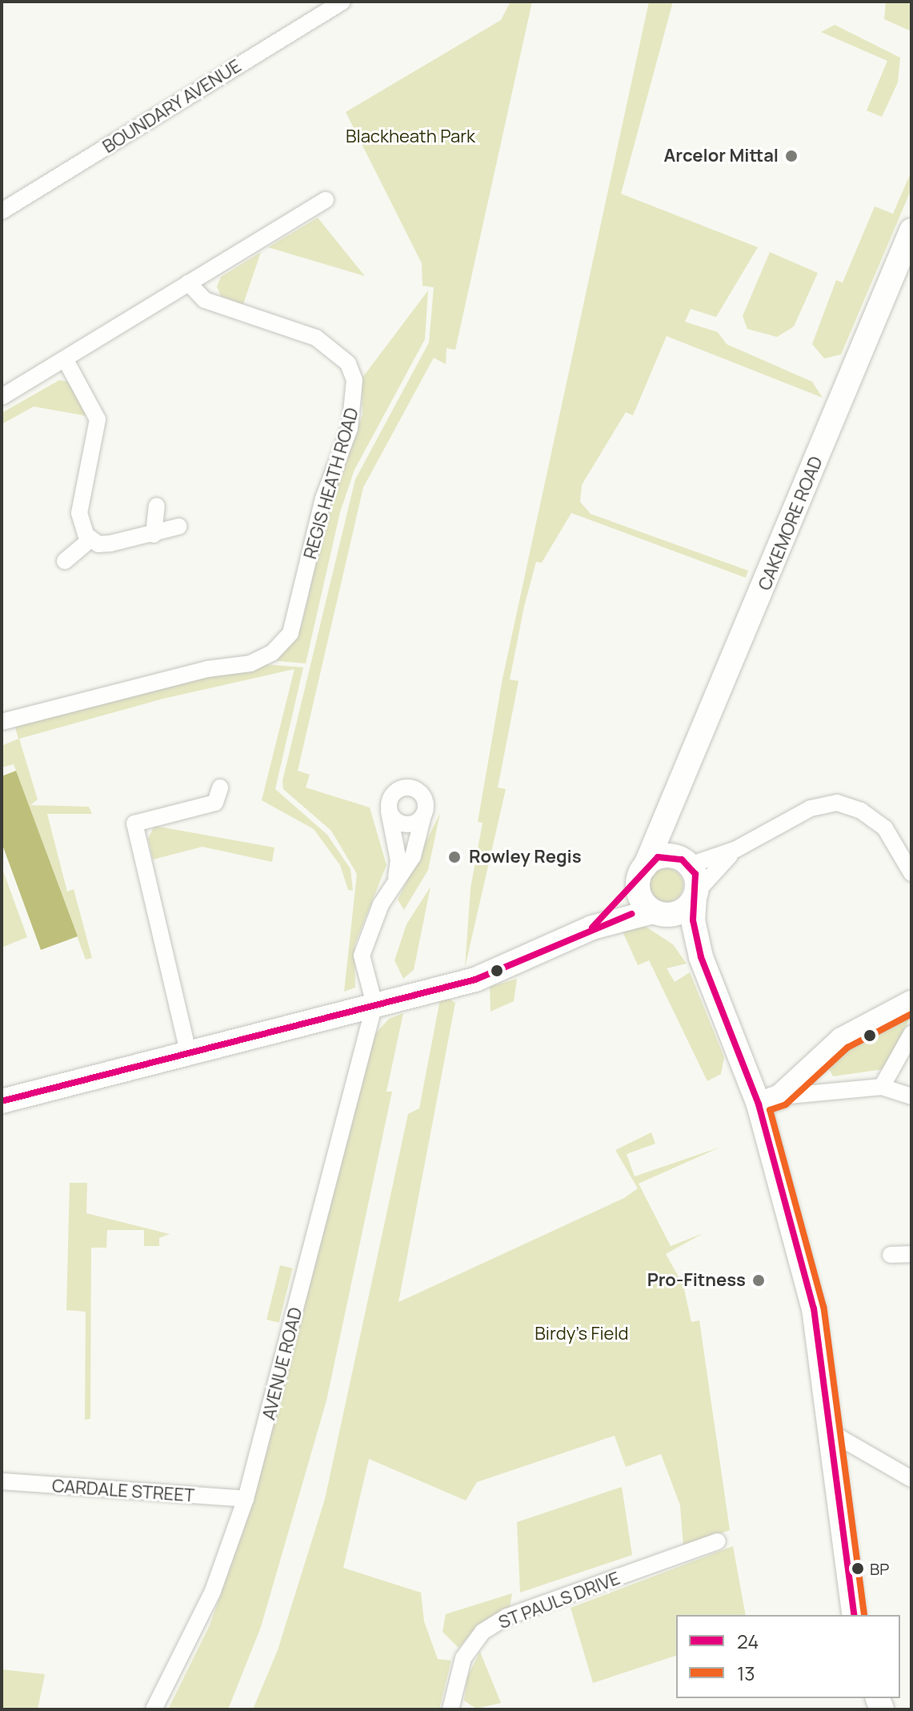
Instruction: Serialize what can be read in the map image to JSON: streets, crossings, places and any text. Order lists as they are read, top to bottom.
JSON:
{
  "streets": {
    "main road": ["CAKEMORE ROAD"],
    "street": [
      "BOUNDARY AVENUE",
      "REGIS HEATH ROAD",
      "AVENUE ROAD",
      "CARDALE STREET",
      "ST PAULS DRIVE"
    ]
  },
  "crossings": [
    ["AVENUE ROAD", "CARDALE STREET"]
  ],
  "parks": ["Blackheath Park", "Birdy's Field"],
  "places": [
    "Arcelor Mittal",
    "Rowley Regis",
    "Pro-Fitness",
    "BP"
  ],
  "lines": ["transit line 24", "transit line 13"],
  "legend": ["24", "13"]
}
